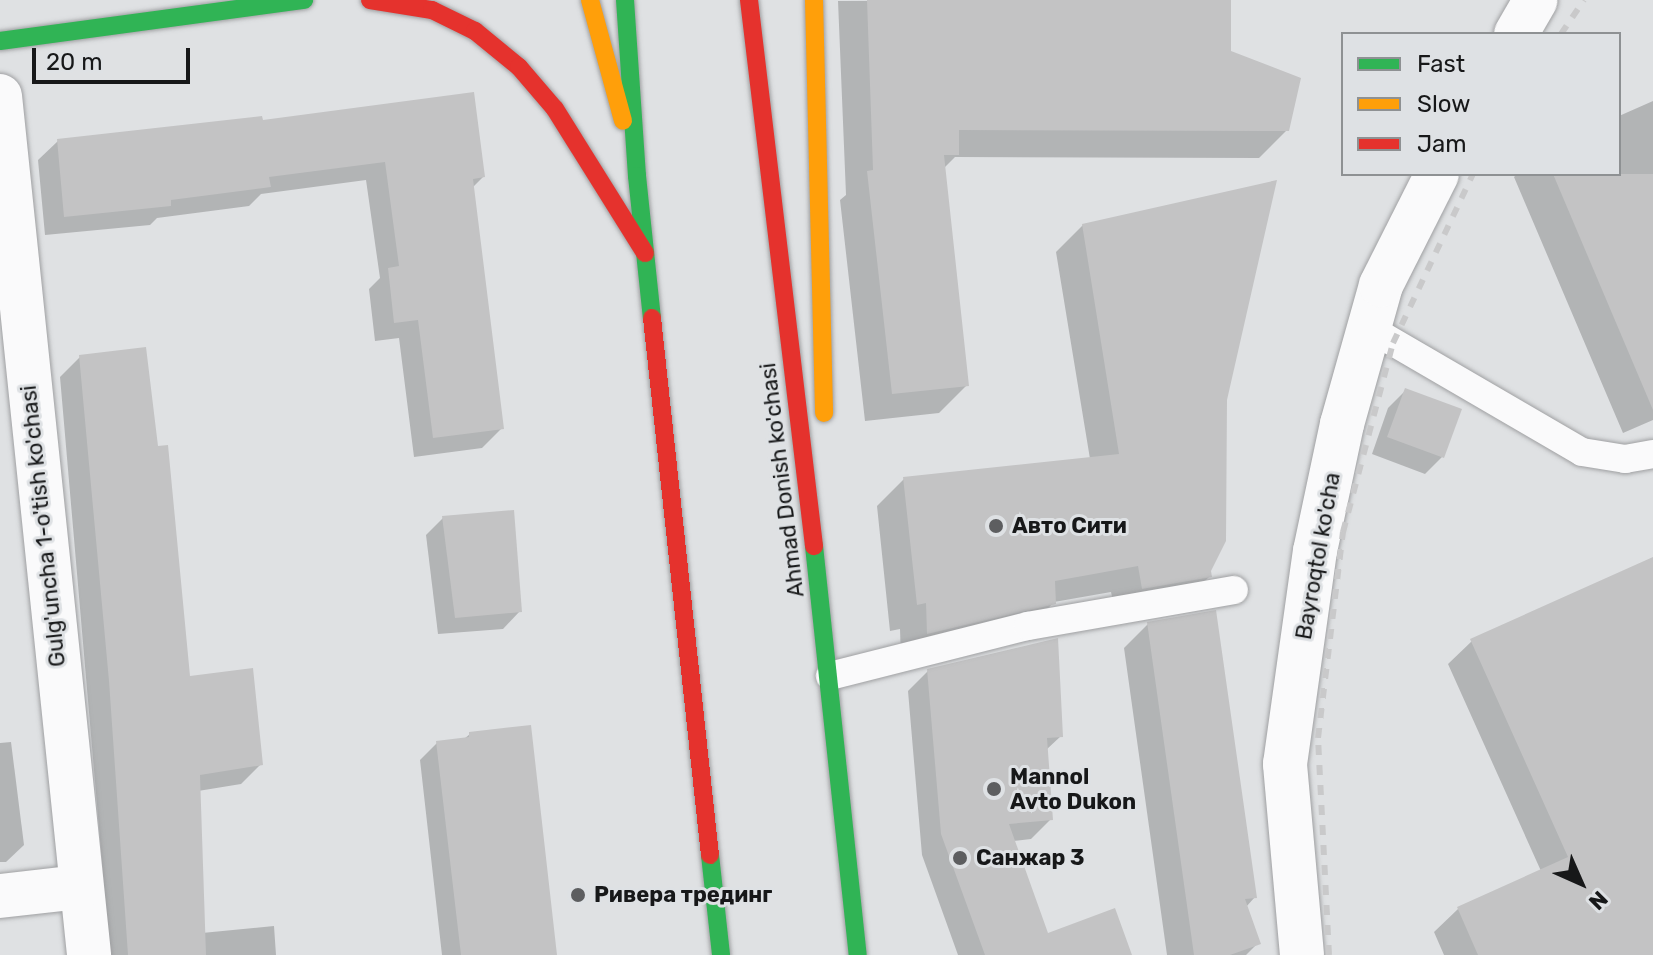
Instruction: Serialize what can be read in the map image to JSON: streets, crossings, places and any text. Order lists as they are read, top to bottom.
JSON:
{
  "streets": {
    "main road": ["Ahmad Donish ko'chasi"],
    "street": ["Gulg'uncha 1-o'tish ko'chasi", "Bayroqtol ko'cha"]
  },
  "places": [
    "Авто Сити",
    "Mannol Avto Dukon",
    "Санжар 3",
    "Ривера трединг"
  ],
  "legend": ["Fast", "Slow", "Jam"],
  "scale_bar": "20 m",
  "north": "bottom right"
}
